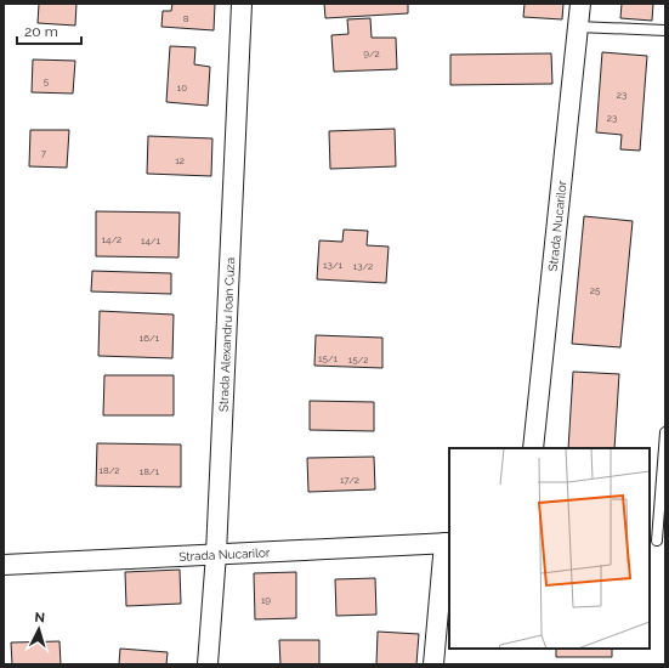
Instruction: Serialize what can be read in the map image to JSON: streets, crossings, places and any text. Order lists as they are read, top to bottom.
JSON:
{
  "streets": {
    "street": ["Strada Nucarilor", "Strada Alexandru Ioan Cuza"]
  },
  "crossings": [
    ["Strada Nucarilor", "Strada Alexandru Ioan Cuza"]
  ],
  "house_numbers": [
    "8",
    "9/2",
    "5",
    "10",
    "23",
    "23",
    "7",
    "12",
    "14/2",
    "14/1",
    "13/1",
    "13/2",
    "25",
    "16/1",
    "15/1",
    "15/2",
    "18/2",
    "18/1",
    "17/2",
    "19"
  ],
  "scale_bar": "20 m",
  "north": "top"
}
